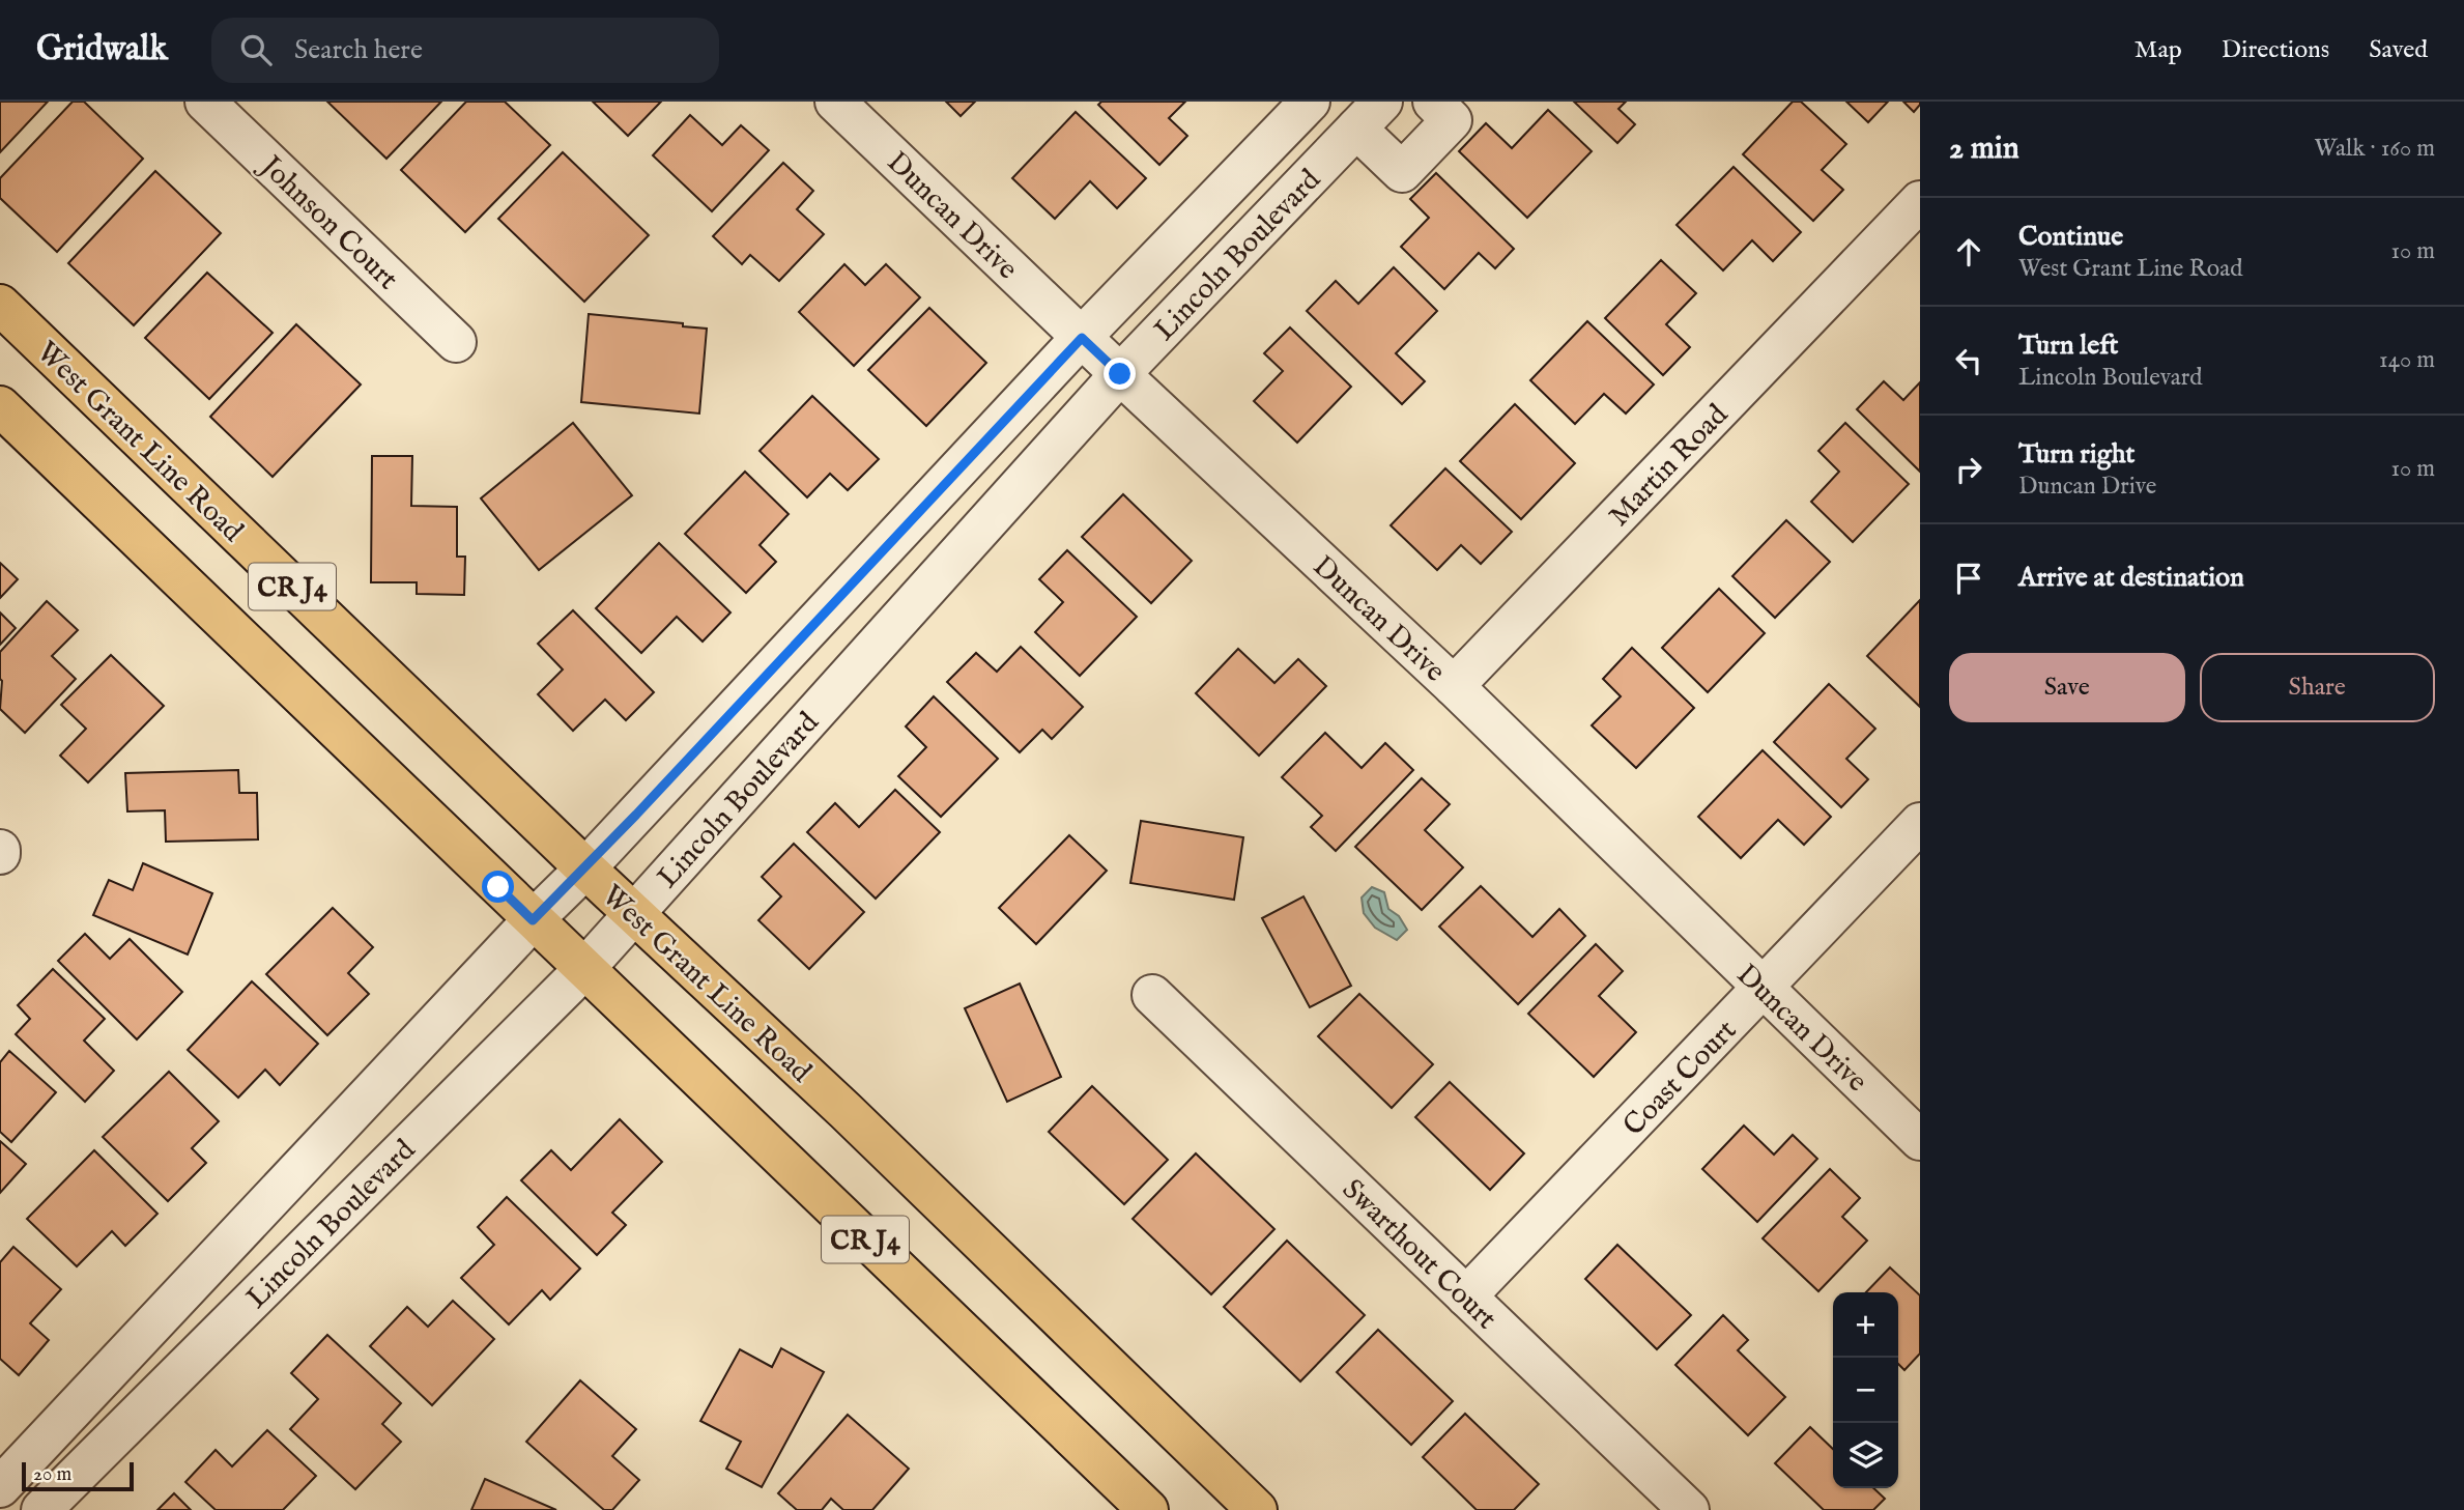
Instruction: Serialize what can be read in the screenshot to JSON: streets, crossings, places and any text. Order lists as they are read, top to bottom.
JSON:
{
  "streets": {
    "main road": ["West Grant Line Road", "CR J4"],
    "street": [
      "Duncan Drive",
      "Johnson Court",
      "Lincoln Boulevard",
      "Martin Road",
      "Coast Court",
      "Swarthout Court"
    ]
  },
  "crossings": [
    ["Duncan Drive", "Lincoln Boulevard"],
    ["Duncan Drive", "Martin Road"],
    ["Duncan Drive", "Coast Court"],
    ["Lincoln Boulevard", "West Grant Line Road"],
    ["Lincoln Boulevard", "CR J4"],
    ["Coast Court", "Swarthout Court"]
  ],
  "scale_bar": "20 m",
  "page": {
    "header": "Gridwalk",
    "search": "Search here",
    "nav": ["Map", "Directions", "Saved"],
    "heading": ["2 min", "Walk · 160 m"],
    "list": [
      ["Continue", "West Grant Line Road", "10 m"],
      ["Turn left", "Lincoln Boulevard", "140 m"],
      ["Turn right", "Duncan Drive", "10 m"],
      "Arrive at destination"
    ],
    "buttons": ["Save", "Share"],
    "map_buttons": ["+", "−"],
    "scale": "20 m"
  }
}
